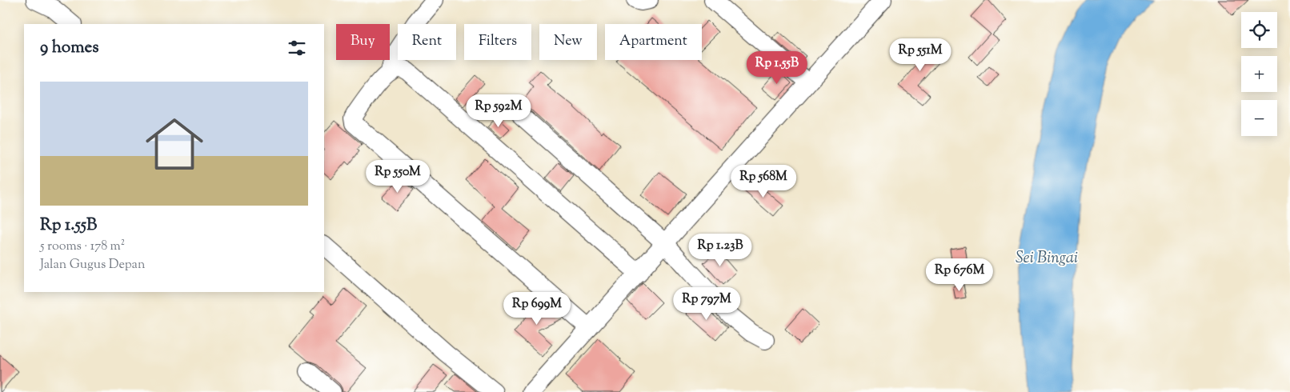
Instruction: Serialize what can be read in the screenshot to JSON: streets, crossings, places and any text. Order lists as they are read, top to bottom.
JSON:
{
  "water": ["Sei Bingai"],
  "page": {
    "map_buttons": ["+", "−"],
    "chip": [
      "Buy",
      "Rent",
      "Filters",
      "New",
      "Apartment"
    ],
    "heading": "9 homes",
    "price": [
      "Rp 551M",
      "Rp 1.55B",
      "Rp 592M",
      "Rp 550M",
      "Rp 568M",
      "Rp 1.23B",
      "Rp 676M",
      "Rp 797M",
      "Rp 699M"
    ],
    "list": [
      {
        "name": "Rp 1.55B",
        "note": "5 rooms · 178 m² · Jalan Gugus Depan"
      }
    ]
  }
}
